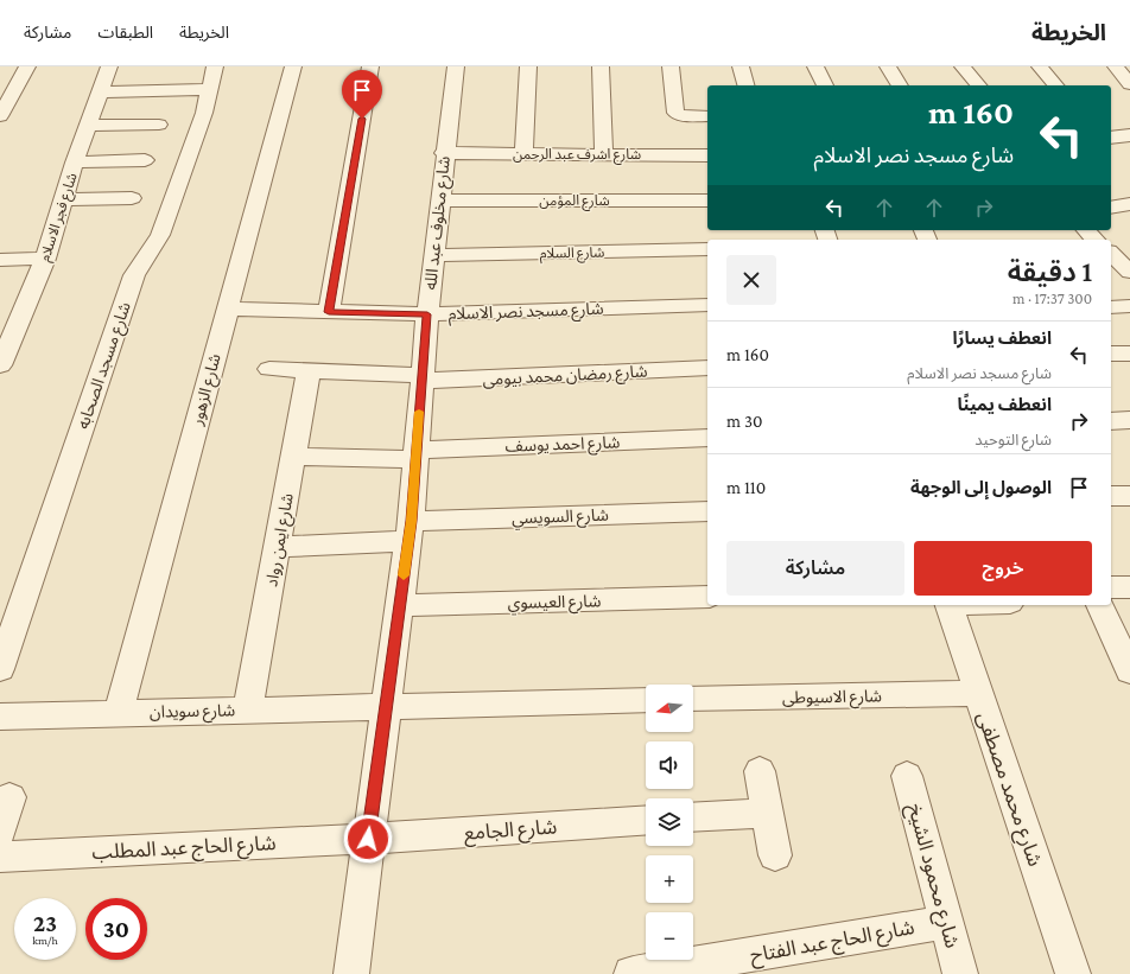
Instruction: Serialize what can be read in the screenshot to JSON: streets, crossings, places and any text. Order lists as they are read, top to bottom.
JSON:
{
  "streets": {
    "street": [
      "شارع اشرف عبد الرحمن",
      "شارع المؤمن",
      "شارع فجر الاسلام",
      "شارع مخلوف عبد الله",
      "شارع السلام",
      "شارع مسجد نصر الاسلام",
      "شارع مسجد الصحابه",
      "شارع رمضان محمد بيومى",
      "شارع الزهور",
      "شارع احمد يوسف",
      "شارع السويسي",
      "شارع ايمن رواد",
      "شارع العيسوي",
      "شارع الاسيوطى",
      "شارع سويدان",
      "شارع محمد مصطفى",
      "شارع الجامع",
      "شارع الحاج عبد المطلب",
      "شارع محمود الشيخ",
      "شارع الحاج عبد الفتاح"
    ]
  },
  "crossings": [
    ["شارع اشرف عبد الرحمن", "شارع مخلوف عبد الله"],
    ["شارع المؤمن", "شارع مخلوف عبد الله"],
    ["شارع مخلوف عبد الله", "شارع السلام"],
    ["شارع مخلوف عبد الله", "شارع مسجد نصر الاسلام"],
    ["شارع مخلوف عبد الله", "شارع رمضان محمد بيومى"],
    ["شارع مخلوف عبد الله", "شارع احمد يوسف"],
    ["شارع مخلوف عبد الله", "شارع السويسي"],
    ["شارع مخلوف عبد الله", "شارع العيسوي"],
    ["شارع مخلوف عبد الله", "شارع سويدان"],
    ["شارع مخلوف عبد الله", "شارع الجامع"],
    ["شارع مخلوف عبد الله", "شارع الحاج عبد المطلب"],
    ["شارع مسجد نصر الاسلام", "شارع الزهور"],
    ["شارع رمضان محمد بيومى", "شارع ايمن رواد"],
    ["شارع الزهور", "شارع سويدان"],
    ["شارع احمد يوسف", "شارع ايمن رواد"],
    ["شارع السويسي", "شارع ايمن رواد"],
    ["شارع ايمن رواد", "شارع سويدان"],
    ["شارع الاسيوطى", "شارع محمد مصطفى"],
    ["شارع الجامع", "شارع الحاج عبد المطلب"],
    ["شارع محمود الشيخ", "شارع الحاج عبد الفتاح"]
  ],
  "north": "left",
  "page": {
    "header": "الخريطة",
    "nav": ["الخريطة", "الطبقات", "مشاركة"],
    "turn": ["160 m", "شارع مسجد نصر الاسلام"],
    "heading": ["1 دقيقة", "300 m · 17:37"],
    "list": [
      {
        "name": "انعطف يسارًا",
        "note": "شارع مسجد نصر الاسلام",
        "value": "160 m"
      },
      {
        "name": "انعطف يمينًا",
        "note": "شارع التوحيد",
        "value": "30 m"
      },
      {
        "name": "الوصول إلى الوجهة",
        "value": "110 m"
      }
    ],
    "buttons": ["خروج", "مشاركة"],
    "map_buttons": ["+", "−"],
    "speed": "23 km/h",
    "limit": "30"
  }
}
